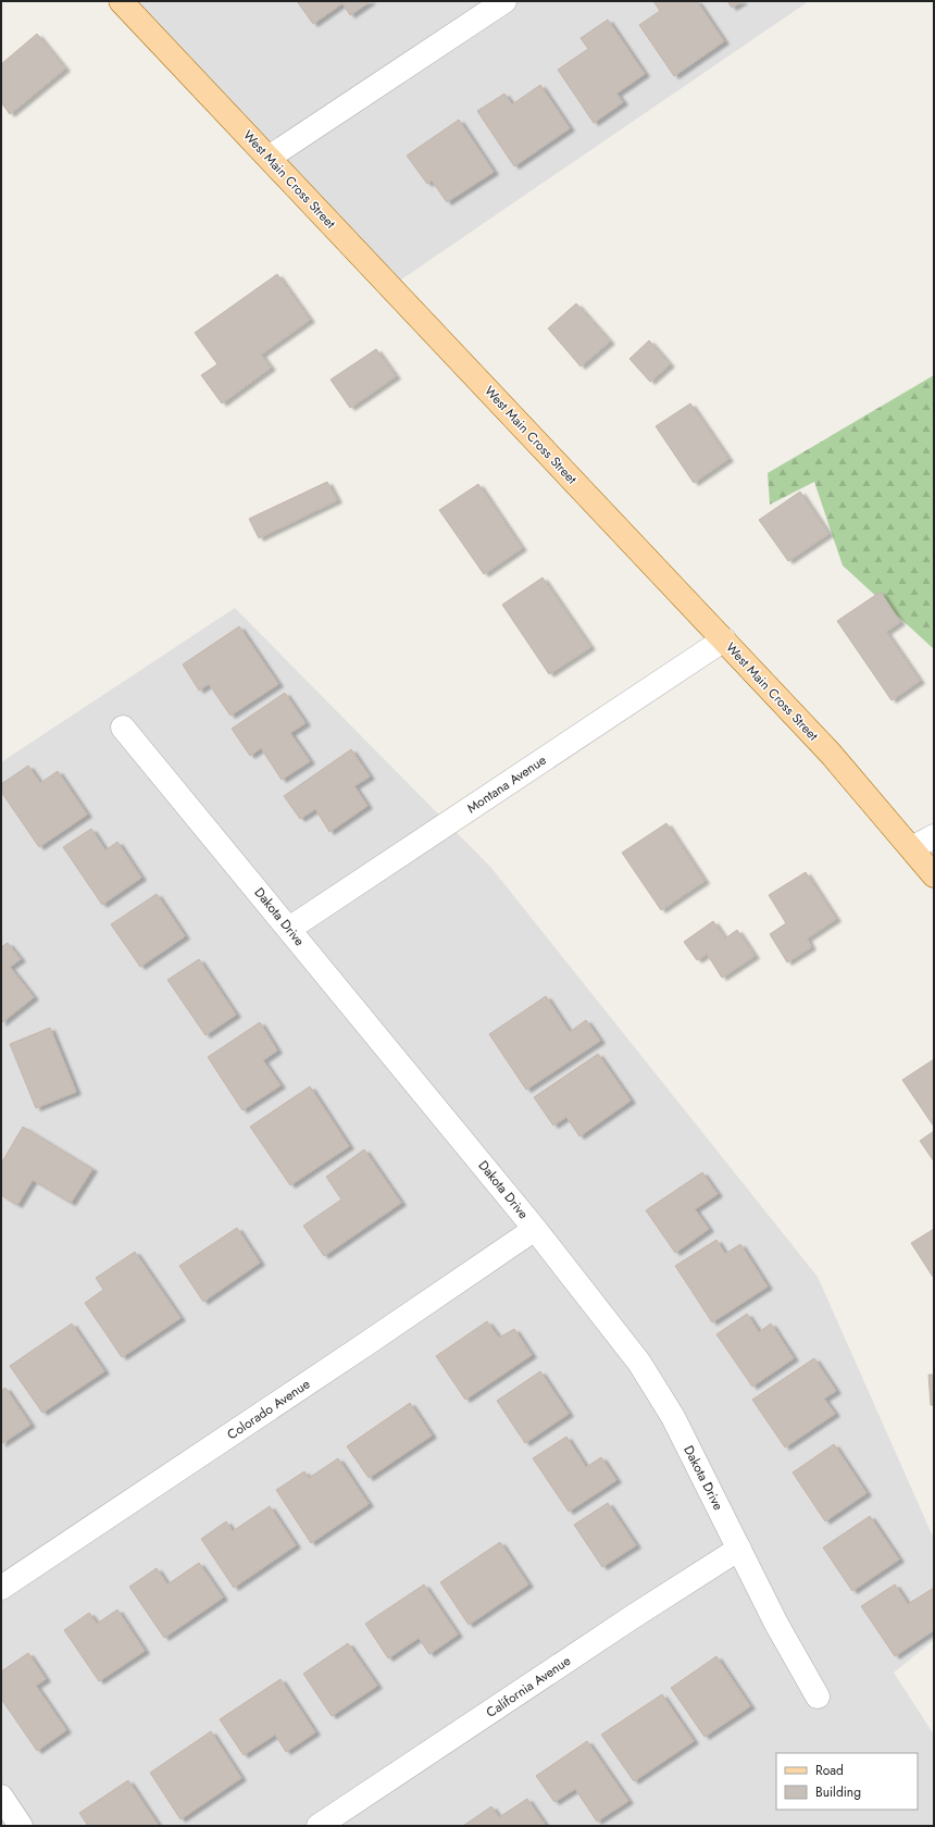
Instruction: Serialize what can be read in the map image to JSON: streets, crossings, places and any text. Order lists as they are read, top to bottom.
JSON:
{
  "streets": {
    "main road": ["West Main Cross Street"],
    "street": [
      "Montana Avenue",
      "Dakota Drive",
      "Colorado Avenue",
      "California Avenue"
    ]
  },
  "crossings": [
    ["West Main Cross Street", "Montana Avenue"],
    ["Montana Avenue", "Dakota Drive"],
    ["Dakota Drive", "Colorado Avenue"],
    ["Dakota Drive", "California Avenue"]
  ],
  "legend": ["Road", "Building"]
}
